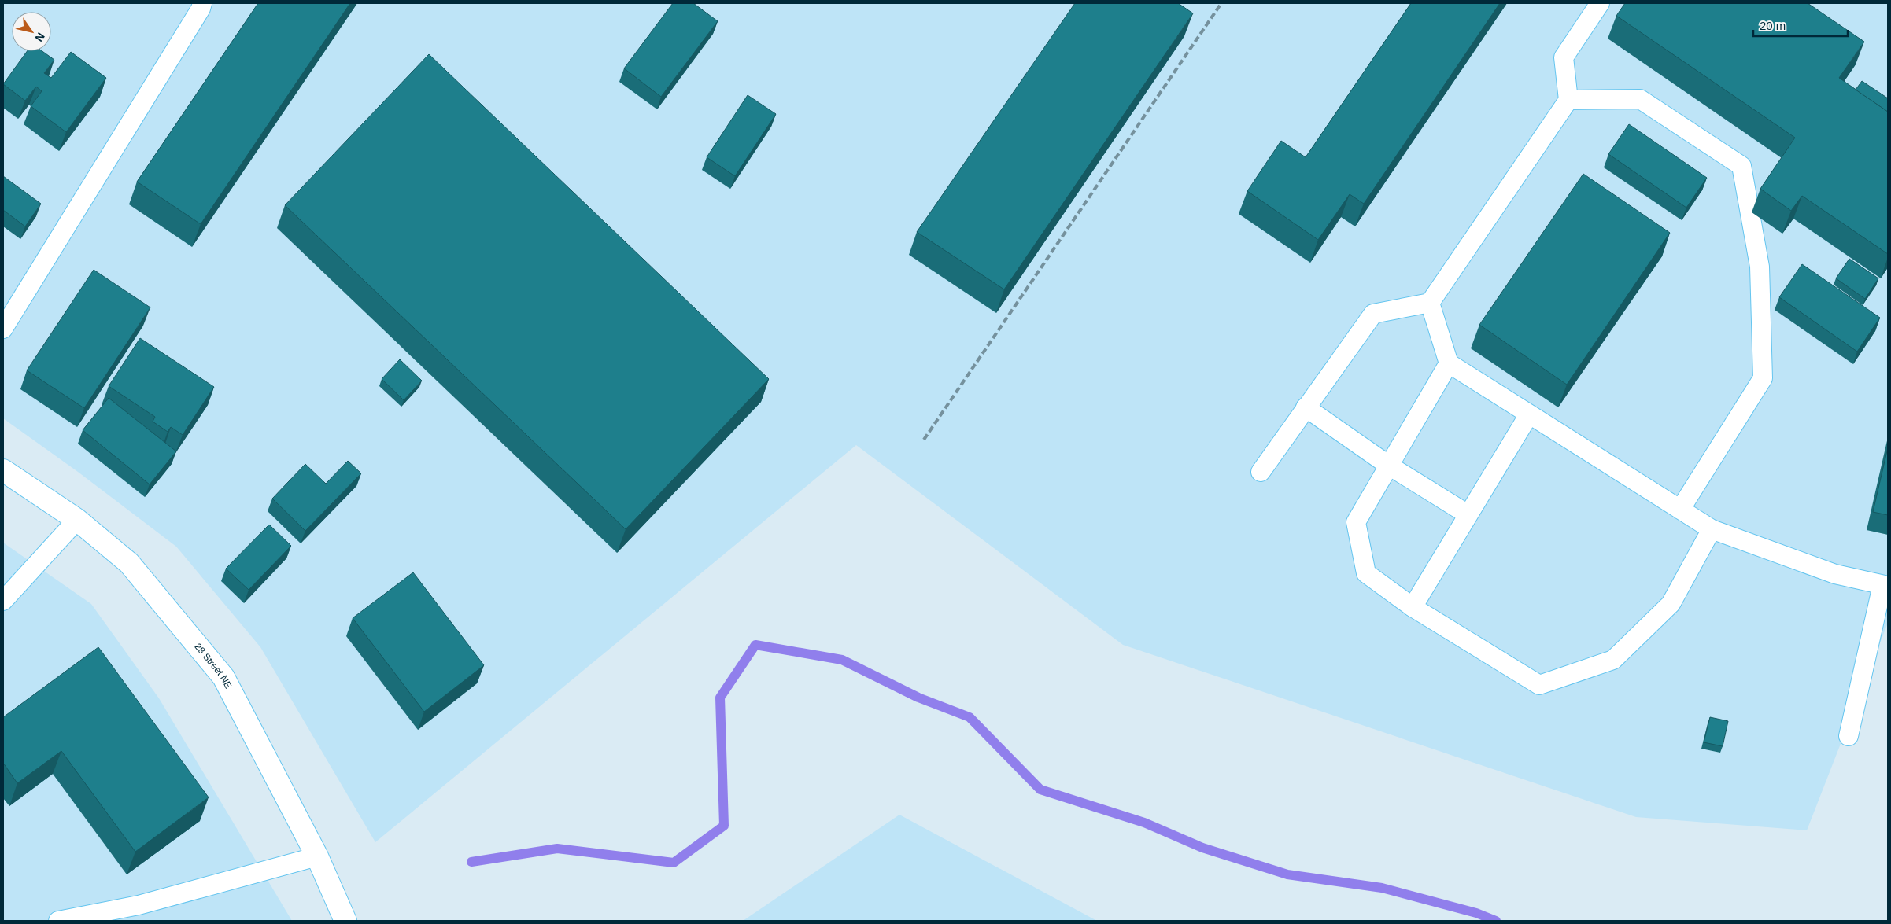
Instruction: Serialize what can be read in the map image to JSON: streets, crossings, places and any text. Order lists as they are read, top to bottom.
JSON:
{
  "streets": {
    "street": ["28 Street NE"]
  },
  "scale_bar": "20 m",
  "north": "bottom right"
}
